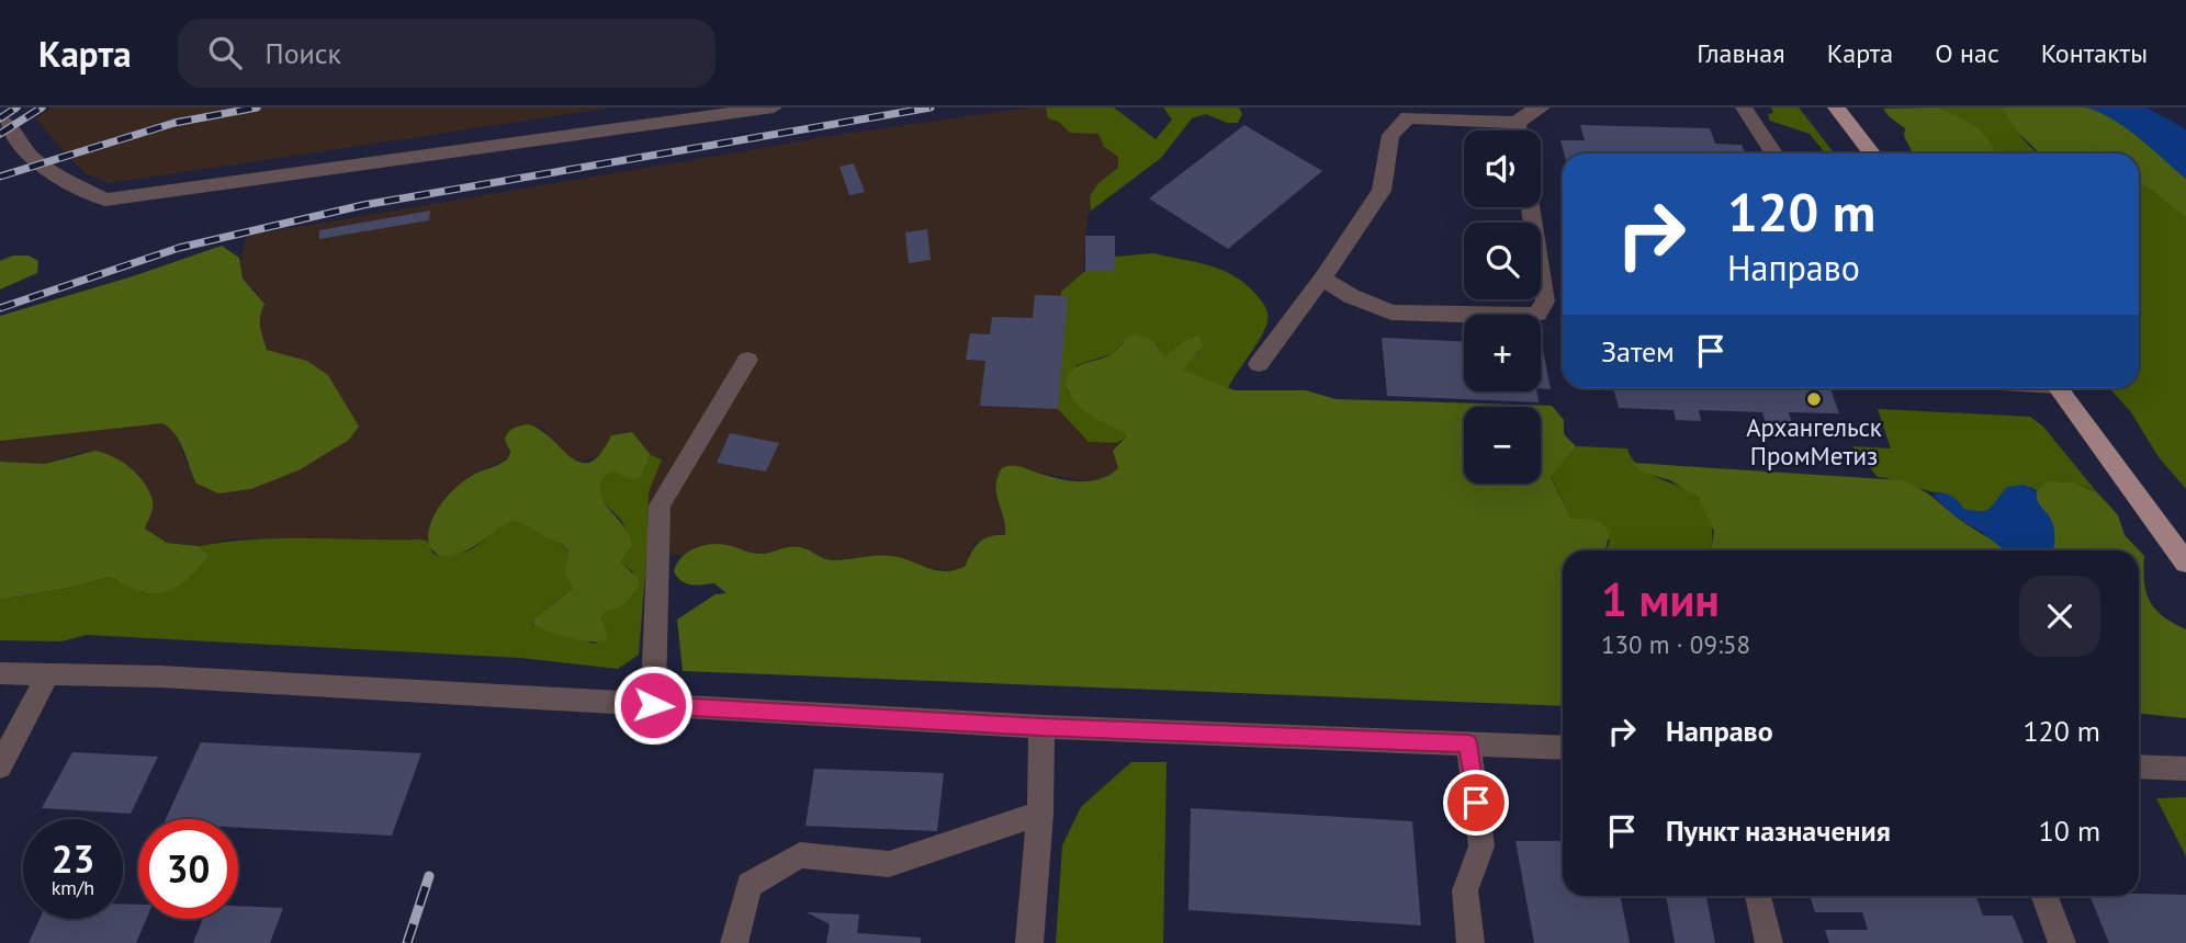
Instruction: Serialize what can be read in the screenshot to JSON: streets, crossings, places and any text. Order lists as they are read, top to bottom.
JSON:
{
  "places": ["Архангельск ПромМетиз"],
  "page": {
    "header": "Карта",
    "search": "Поиск",
    "nav": [
      "Главная",
      "Карта",
      "О нас",
      "Контакты"
    ],
    "map_buttons": ["+", "−"],
    "turn": ["120 m", "Направо"],
    "then": "Затем",
    "heading": ["1 мин", "130 m · 09:58"],
    "list": [
      {
        "name": "Направо",
        "value": "120 m"
      },
      {
        "name": "Пункт назначения",
        "value": "10 m"
      }
    ],
    "speed": "23 km/h",
    "limit": "30"
  }
}
